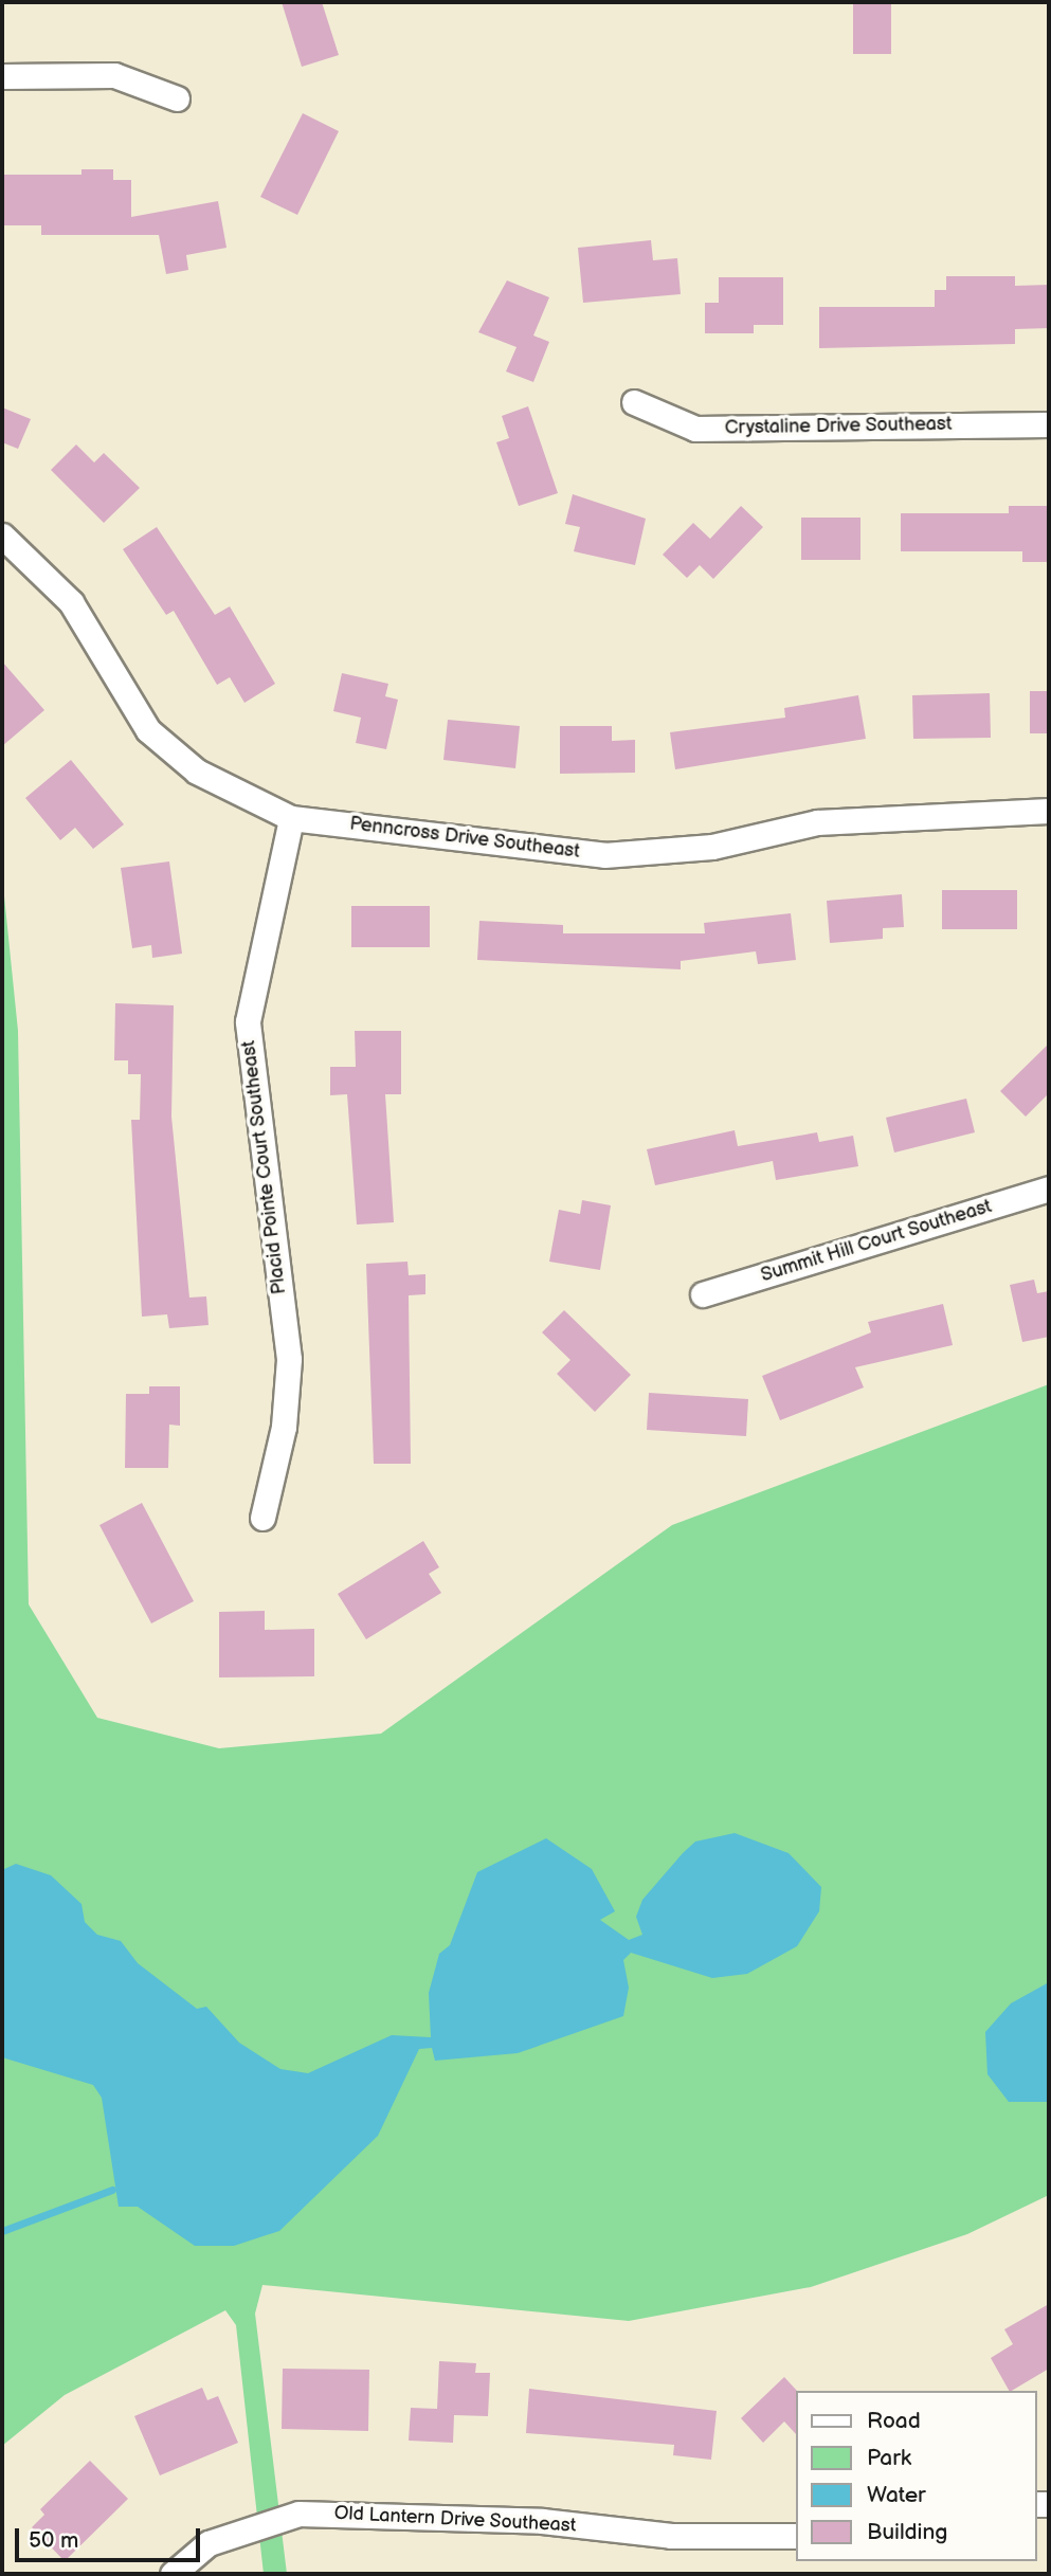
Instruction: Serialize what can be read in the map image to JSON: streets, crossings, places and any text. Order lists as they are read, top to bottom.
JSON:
{
  "streets": {
    "street": [
      "Crystaline Drive Southeast",
      "Penncross Drive Southeast",
      "Placid Pointe Court Southeast",
      "Summit Hill Court Southeast",
      "Old Lantern Drive Southeast"
    ]
  },
  "crossings": [
    ["Penncross Drive Southeast", "Placid Pointe Court Southeast"]
  ],
  "legend": [
    "Road",
    "Park",
    "Water",
    "Building"
  ],
  "scale_bar": "50 m"
}
